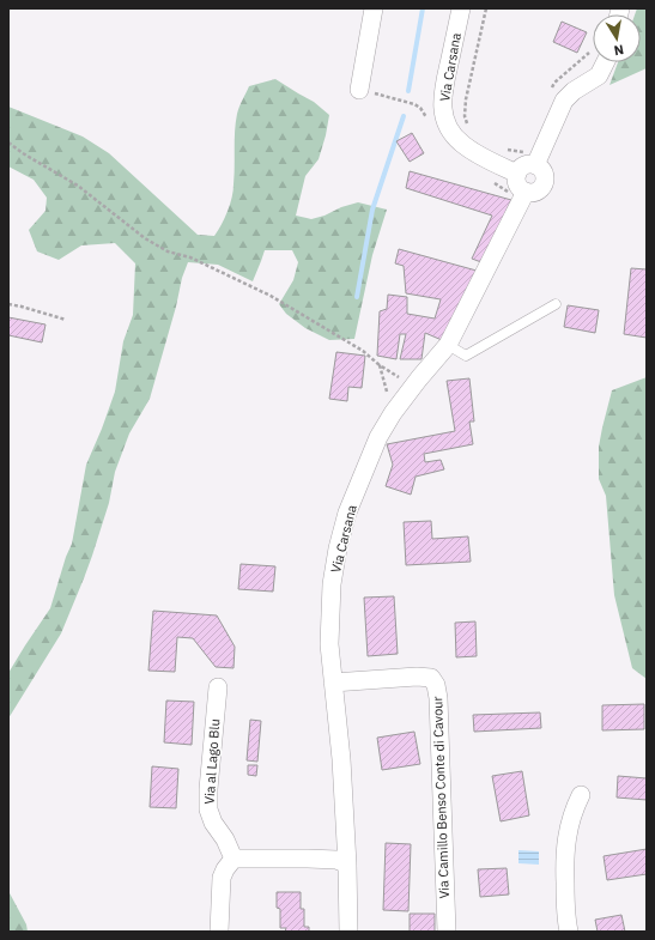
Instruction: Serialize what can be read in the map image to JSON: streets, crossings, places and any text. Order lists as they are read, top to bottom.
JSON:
{
  "streets": {
    "street": ["Via Carsana", "Via al Lago Blu", "Via Camillo Benso Conte di Cavour"]
  },
  "crossings": [
    ["Via Carsana", "Via Camillo Benso Conte di Cavour"]
  ],
  "north": "bottom"
}
